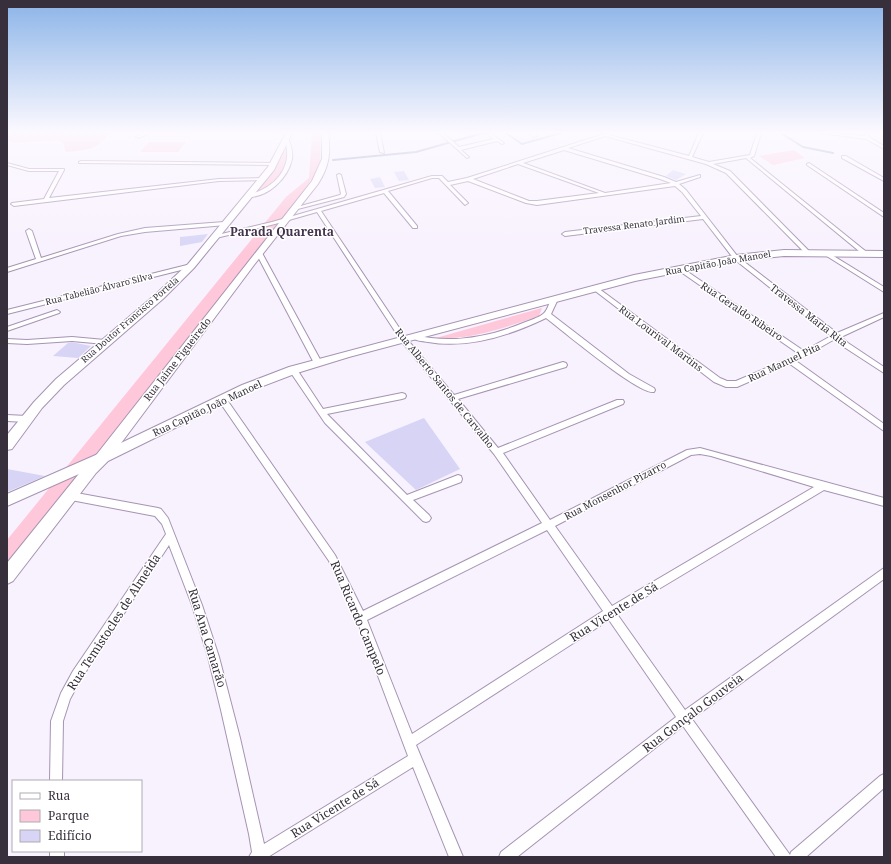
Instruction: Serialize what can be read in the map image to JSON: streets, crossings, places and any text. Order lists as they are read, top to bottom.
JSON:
{
  "streets": {
    "main road": ["Rua Capitão João Manoel", "Rua Doutor Francisco Portela", "Rua Jaime Figueiredo"],
    "street": [
      "Travessa Renato Jardim",
      "Rua Tabelião Álvaro Silva",
      "Rua Geraldo Ribeiro",
      "Travessa Maria Rita",
      "Rua Lourival Martins",
      "Rua Manuel Pita",
      "Rua Alberto Santos de Carvalho",
      "Rua Monsenhor Pizarro",
      "Rua Vicente de Sá",
      "Rua Ricardo Campelo",
      "Rua Temistocles de Almeida",
      "Rua Ana Camarão",
      "Rua Gonçalo Gouveia"
    ]
  },
  "crossings": [
    ["Travessa Renato Jardim", "Travessa Maria Rita"],
    ["Rua Capitão João Manoel", "Rua Geraldo Ribeiro"],
    ["Rua Capitão João Manoel", "Travessa Maria Rita"],
    ["Rua Capitão João Manoel", "Rua Lourival Martins"],
    ["Rua Capitão João Manoel", "Rua Jaime Figueiredo"],
    ["Rua Capitão João Manoel", "Rua Alberto Santos de Carvalho"],
    ["Rua Capitão João Manoel", "Rua Ricardo Campelo"],
    ["Rua Tabelião Álvaro Silva", "Rua Doutor Francisco Portela"],
    ["Rua Geraldo Ribeiro", "Rua Manuel Pita"],
    ["Travessa Maria Rita", "Rua Manuel Pita"],
    ["Rua Lourival Martins", "Rua Manuel Pita"],
    ["Rua Jaime Figueiredo", "Rua Ana Camarão"],
    ["Rua Alberto Santos de Carvalho", "Rua Monsenhor Pizarro"],
    ["Rua Alberto Santos de Carvalho", "Rua Vicente de Sá"],
    ["Rua Alberto Santos de Carvalho", "Rua Gonçalo Gouveia"],
    ["Rua Monsenhor Pizarro", "Rua Vicente de Sá"],
    ["Rua Monsenhor Pizarro", "Rua Ricardo Campelo"],
    ["Rua Vicente de Sá", "Rua Ricardo Campelo"],
    ["Rua Vicente de Sá", "Rua Ana Camarão"],
    ["Rua Temistocles de Almeida", "Rua Ana Camarão"]
  ],
  "districts": ["Parada Quarenta"],
  "legend": ["Rua", "Parque", "Edifício"]
}
